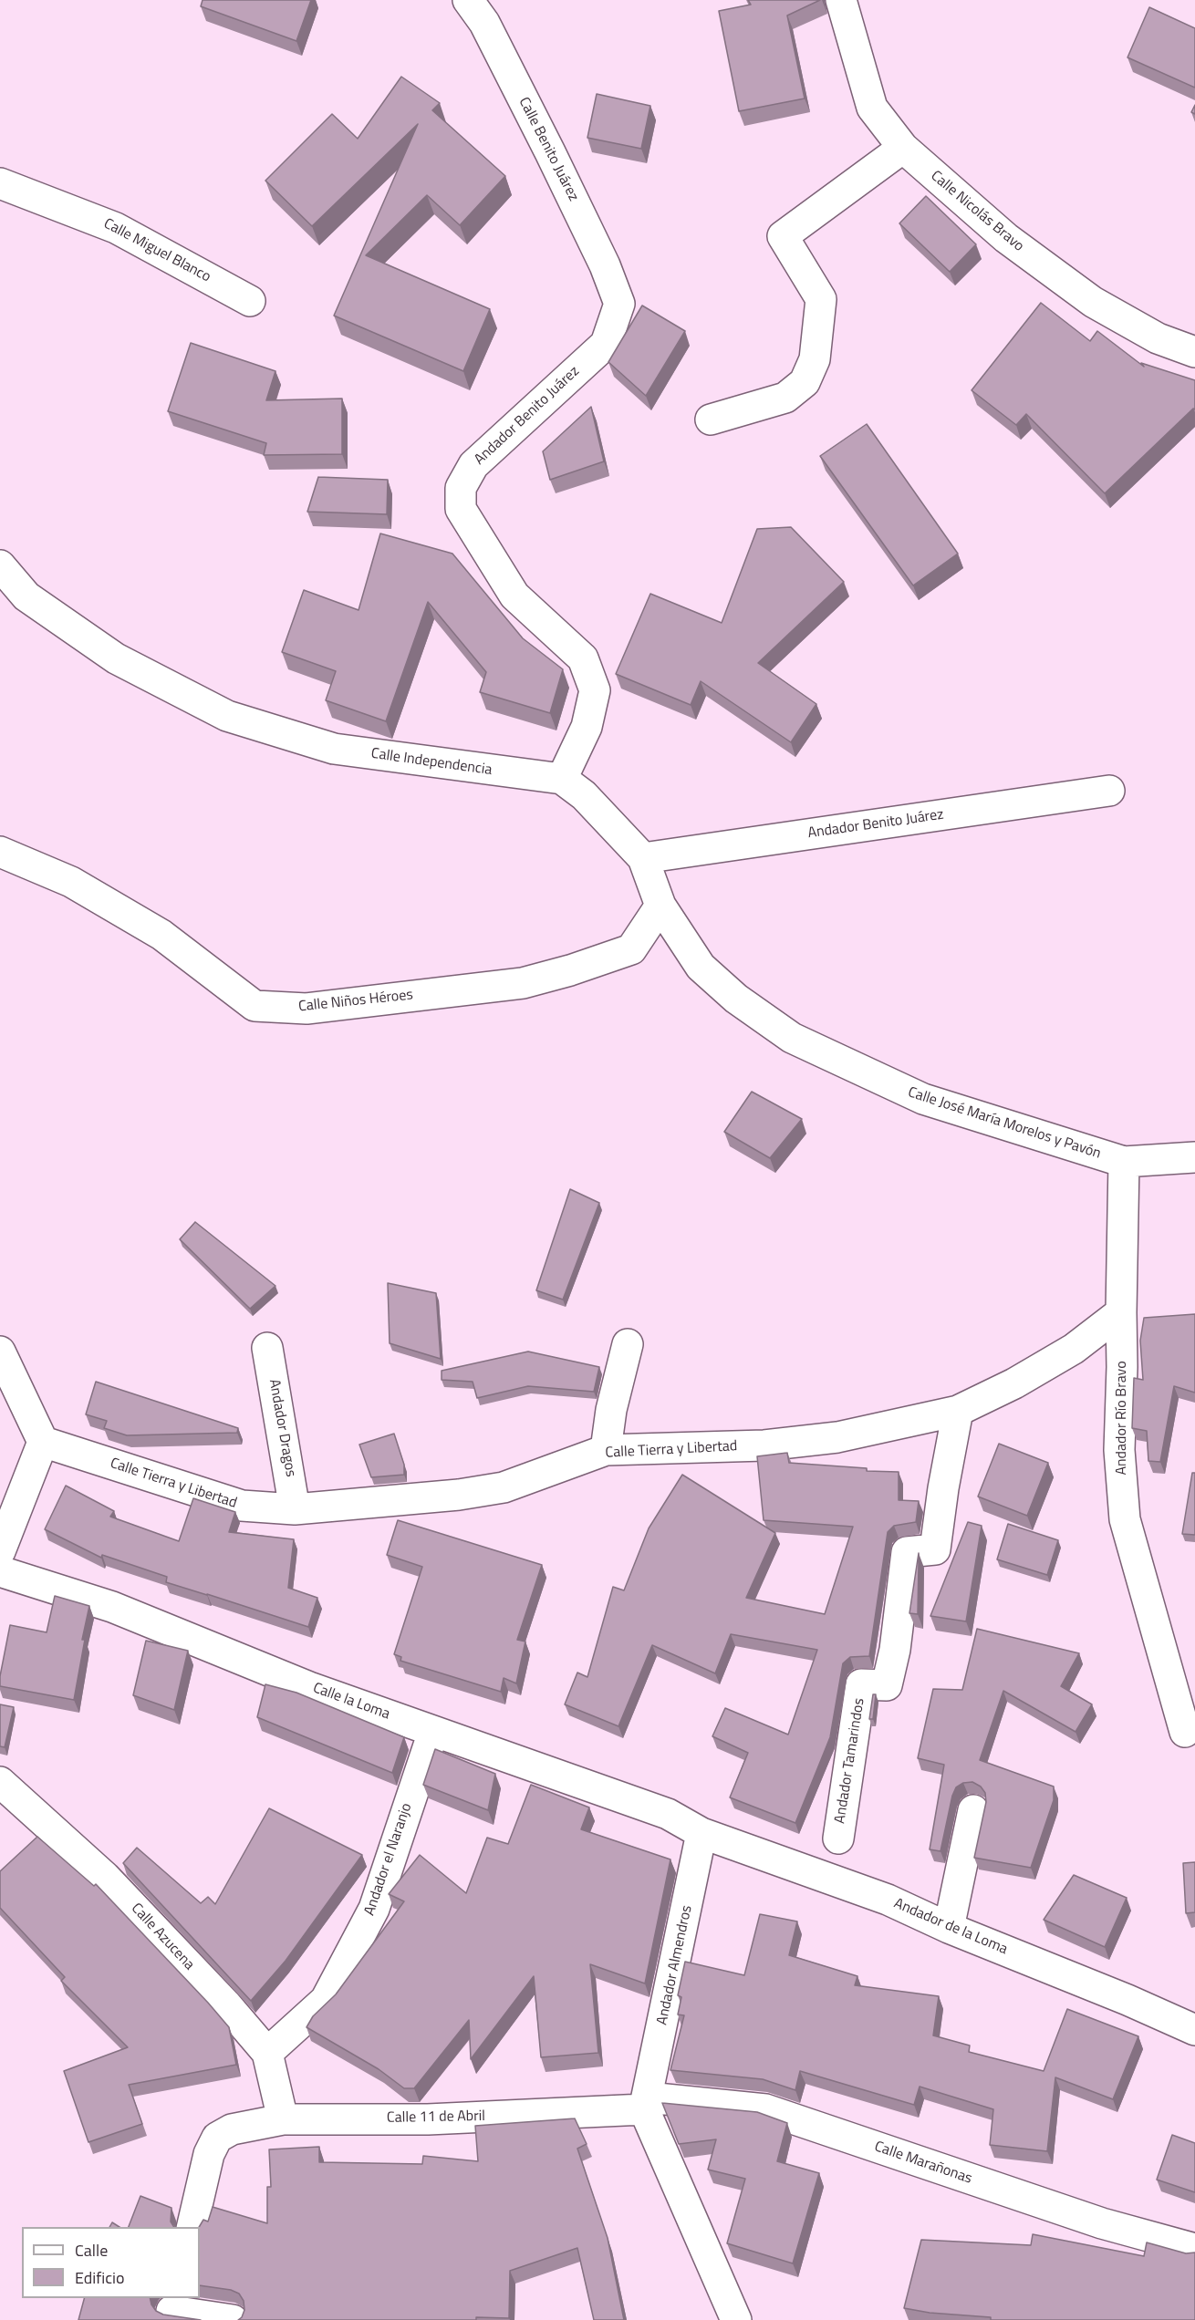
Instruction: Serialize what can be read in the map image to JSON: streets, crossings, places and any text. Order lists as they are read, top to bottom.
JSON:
{
  "streets": {
    "street": [
      "Calle Benito Juárez",
      "Calle Nicolás Bravo",
      "Calle Miguel Blanco",
      "Andador Benito Juárez",
      "Calle Independencia",
      "Calle Niños Héroes",
      "Calle José María Morelos y Pavón",
      "Andador Río Bravo",
      "Andador Dragos",
      "Calle Tierra y Libertad",
      "Calle la Loma",
      "Andador Tamarindos",
      "Andador el Naranjo",
      "Andador de la Loma",
      "Calle Azucena",
      "Andador Almendros",
      "Calle 11 de Abril",
      "Calle Marañonas"
    ]
  },
  "crossings": [
    ["Calle Benito Juárez", "Andador Benito Juárez"],
    ["Andador Benito Juárez", "Calle Independencia"],
    ["Calle Independencia", "Calle Niños Héroes"],
    ["Calle Independencia", "Calle José María Morelos y Pavón"],
    ["Calle José María Morelos y Pavón", "Andador Río Bravo"],
    ["Andador Río Bravo", "Calle Tierra y Libertad"],
    ["Andador Dragos", "Calle Tierra y Libertad"],
    ["Calle Tierra y Libertad", "Andador Tamarindos"],
    ["Calle la Loma", "Andador el Naranjo"],
    ["Calle la Loma", "Andador de la Loma"],
    ["Calle la Loma", "Andador Almendros"],
    ["Andador el Naranjo", "Calle Azucena"],
    ["Andador de la Loma", "Andador Almendros"],
    ["Calle Azucena", "Calle 11 de Abril"],
    ["Andador Almendros", "Calle 11 de Abril"],
    ["Andador Almendros", "Calle Marañonas"],
    ["Calle 11 de Abril", "Calle Marañonas"]
  ],
  "legend": ["Calle", "Edificio"]
}
